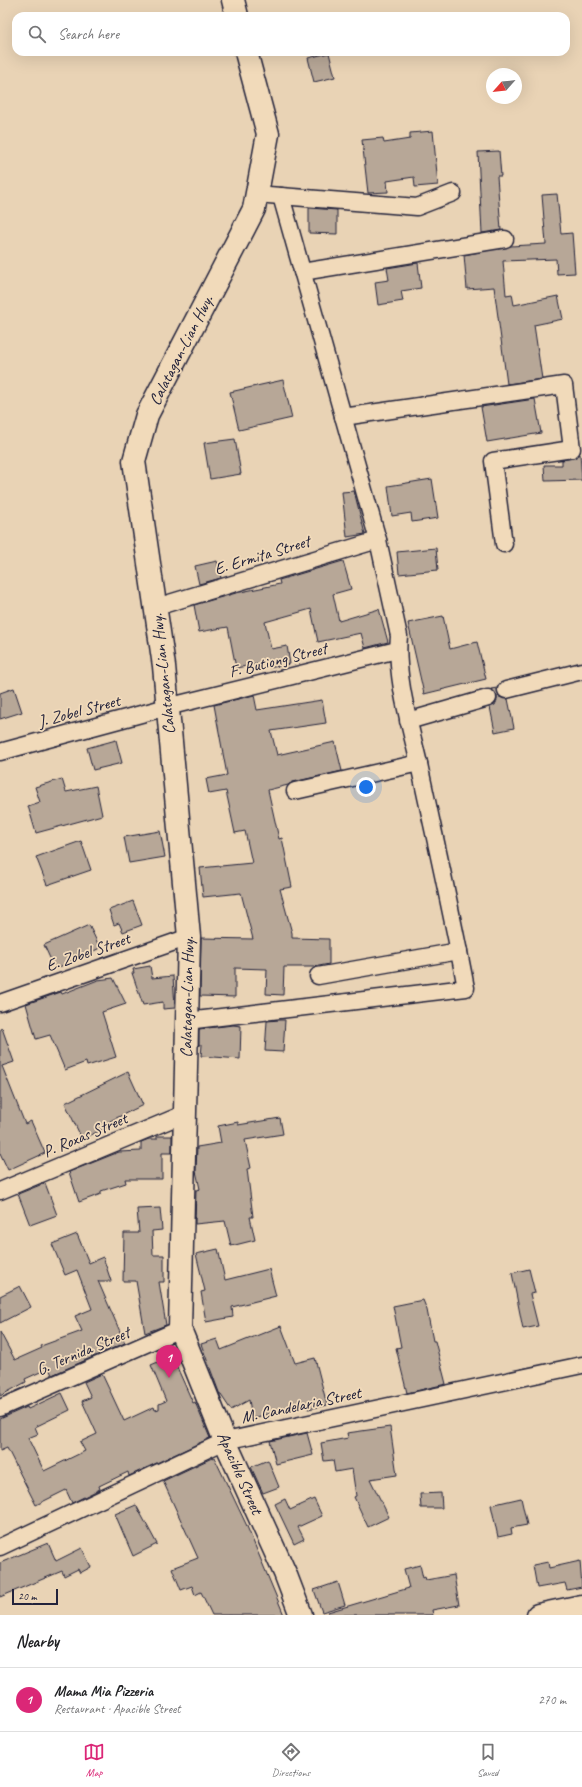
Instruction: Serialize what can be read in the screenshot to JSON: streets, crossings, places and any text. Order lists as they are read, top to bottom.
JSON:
{
  "streets": {
    "main road": ["Calatagan-Lian Hwy.", "Apacible Street"],
    "street": [
      "E. Ermita Street",
      "F. Butiong Street",
      "J. Zobel Street",
      "E. Zobel Street",
      "P. Roxas Street",
      "G. Ternida Street",
      "M. Candelaria Street"
    ]
  },
  "crossings": [
    ["Calatagan-Lian Hwy.", "E. Ermita Street"],
    ["Calatagan-Lian Hwy.", "F. Butiong Street"],
    ["Calatagan-Lian Hwy.", "J. Zobel Street"],
    ["Calatagan-Lian Hwy.", "E. Zobel Street"],
    ["Calatagan-Lian Hwy.", "P. Roxas Street"],
    ["Calatagan-Lian Hwy.", "G. Ternida Street"],
    ["Calatagan-Lian Hwy.", "Apacible Street"],
    ["F. Butiong Street", "J. Zobel Street"],
    ["G. Ternida Street", "Apacible Street"],
    ["M. Candelaria Street", "Apacible Street"]
  ],
  "scale_bar": "20 m",
  "north": "bottom left",
  "page": {
    "search": "Search here",
    "pins": "1",
    "scale": "20 m",
    "heading": "Nearby",
    "list": [
      {
        "mark": "1",
        "name": "Mama Mia Pizzeria",
        "note": "Restaurant · Apacible Street",
        "value": "270 m"
      }
    ],
    "nav": ["Map", "Directions", "Saved"]
  }
}
